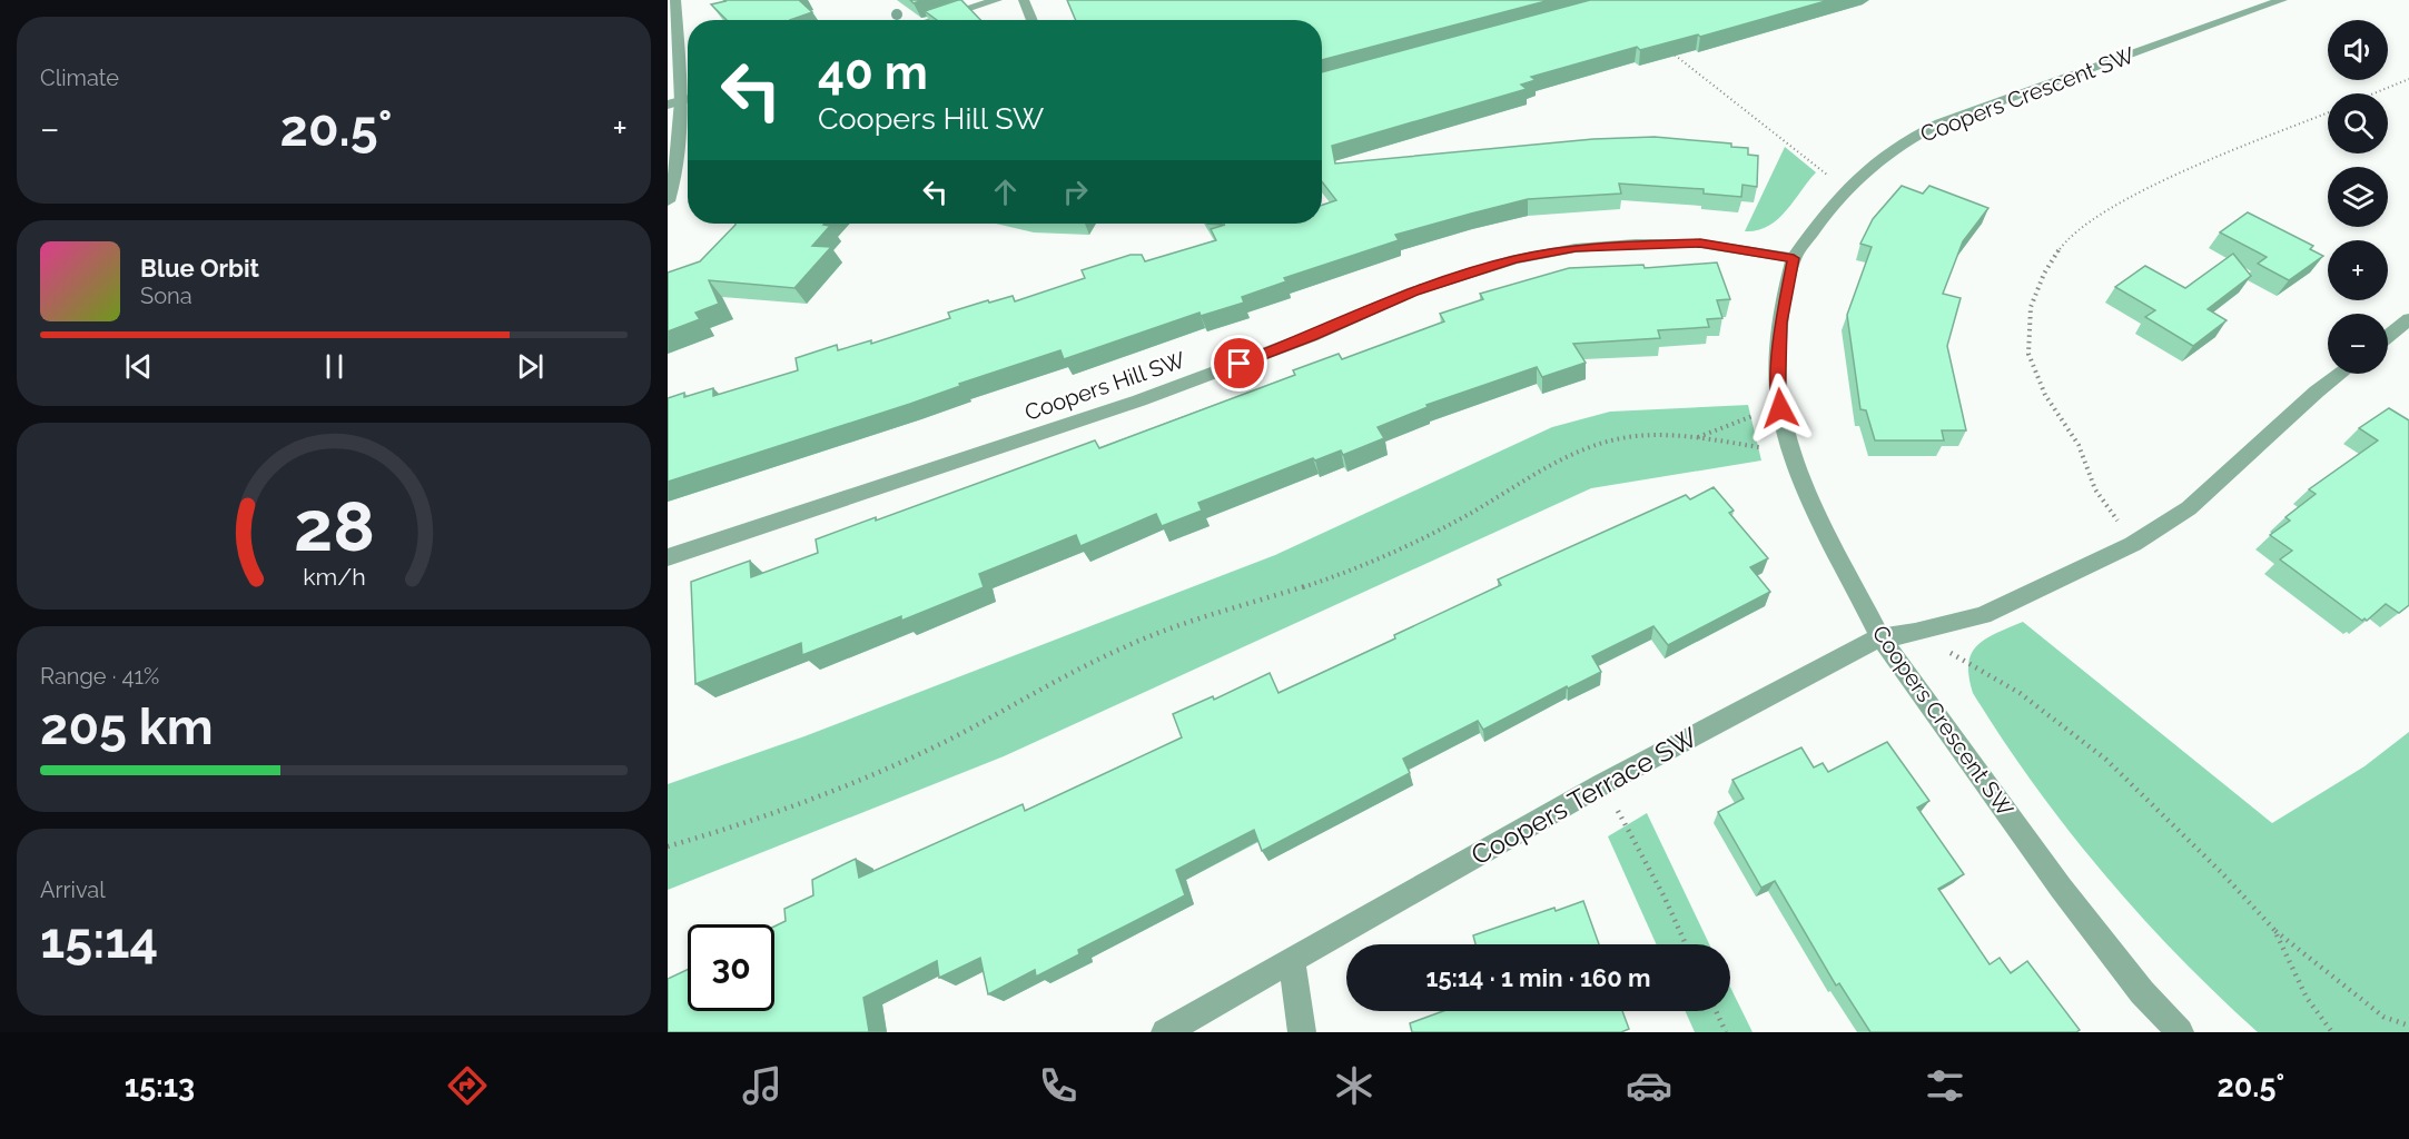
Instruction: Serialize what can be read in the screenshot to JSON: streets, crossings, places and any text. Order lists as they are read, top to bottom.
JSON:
{
  "streets": {
    "street": ["Coopers Crescent SW", "Coopers Hill SW", "Coopers Terrace SW"]
  },
  "crossings": [
    ["Coopers Crescent SW", "Coopers Hill SW"],
    ["Coopers Crescent SW", "Coopers Terrace SW"]
  ],
  "page": {
    "tile": [
      "Climate",
      ["Range · 41%", "205 km"],
      ["Arrival", "15:14"]
    ],
    "map_buttons": ["+", "−"],
    "turn": ["40 m", "Coopers Hill SW"],
    "heat": ["−", "20.5°", "+"],
    "song": ["Blue Orbit", "Sona"],
    "limit": "30",
    "trip": "15:14 · 1 min · 160 m",
    "tabs": ["15:13", "20.5°"],
    "gauge": ["28", "km/h"]
  }
}
